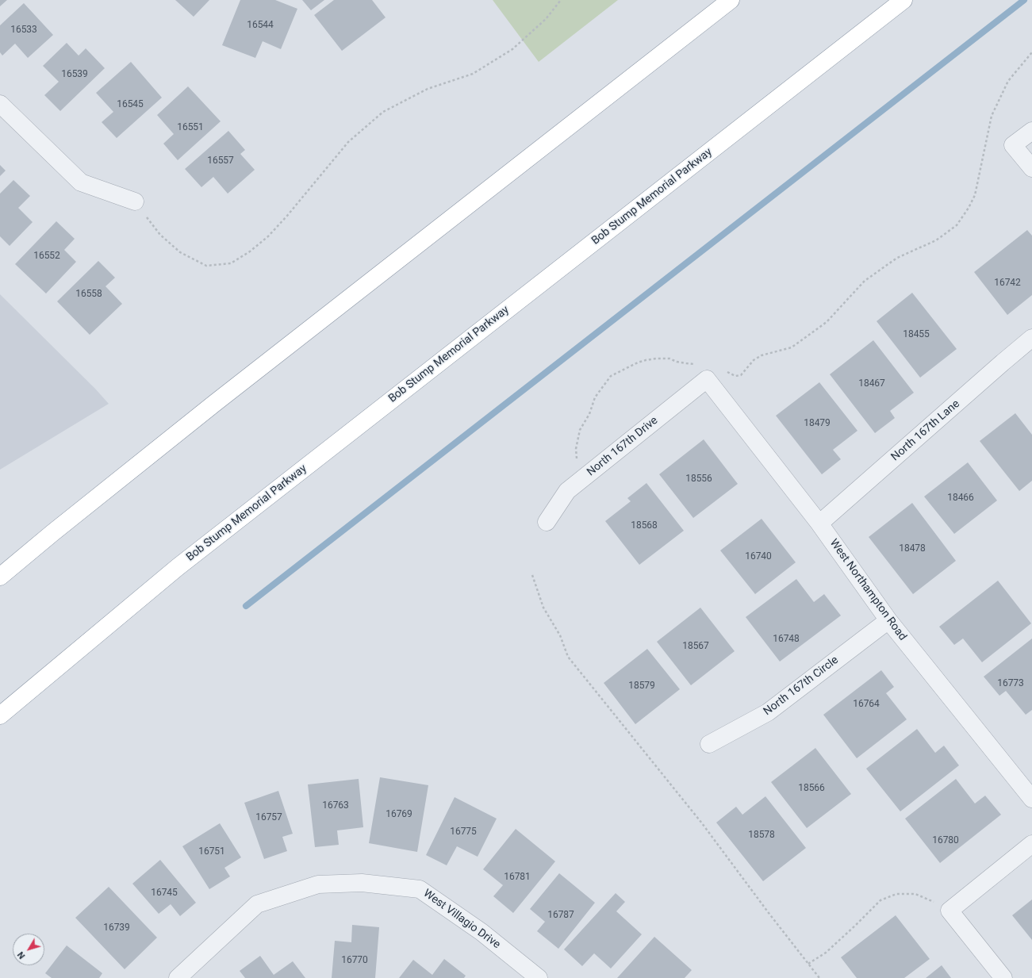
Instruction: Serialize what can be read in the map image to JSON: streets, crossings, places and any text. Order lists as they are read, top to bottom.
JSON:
{
  "streets": {
    "highway": ["Bob Stump Memorial Parkway"],
    "street": [
      "North 167th Lane",
      "North 167th Drive",
      "West Northampton Road",
      "North 167th Circle",
      "West Villagio Drive"
    ]
  },
  "crossings": [
    ["North 167th Lane", "West Northampton Road"],
    ["North 167th Drive", "West Northampton Road"],
    ["West Northampton Road", "North 167th Circle"]
  ],
  "house_numbers": [
    "16544",
    "16533",
    "16539",
    "16545",
    "16551",
    "16557",
    "16552",
    "16742",
    "16558",
    "18455",
    "18467",
    "18479",
    "18556",
    "18466",
    "18568",
    "18478",
    "16740",
    "16748",
    "18567",
    "16773",
    "18579",
    "16764",
    "18566",
    "16763",
    "16769",
    "16757",
    "16775",
    "18578",
    "16780",
    "16751",
    "16781",
    "16745",
    "16787",
    "16739",
    "16770"
  ],
  "north": "bottom left"
}
